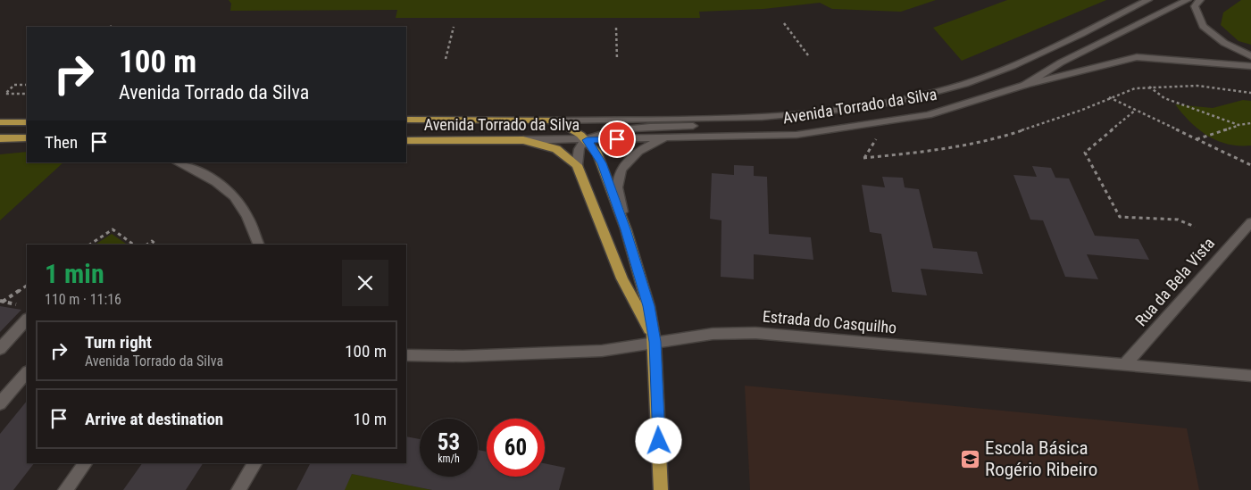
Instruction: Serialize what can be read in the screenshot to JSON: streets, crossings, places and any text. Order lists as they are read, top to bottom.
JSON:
{
  "streets": {
    "main road": ["Avenida Torrado da Silva", "Rua da Bela Vista", "Estrada do Casquilho"]
  },
  "crossings": [
    ["Rua da Bela Vista", "Estrada do Casquilho"]
  ],
  "places": {
    "school or university": ["Escola Básica Rogério Ribeiro"]
  },
  "page": {
    "turn": ["100 m", "Avenida Torrado da Silva"],
    "then": "Then",
    "heading": ["1 min", "110 m · 11:16"],
    "list": [
      {
        "name": "Turn right",
        "note": "Avenida Torrado da Silva",
        "value": "100 m"
      },
      {
        "name": "Arrive at destination",
        "value": "10 m"
      }
    ],
    "speed": "53 km/h",
    "limit": "60"
  }
}
